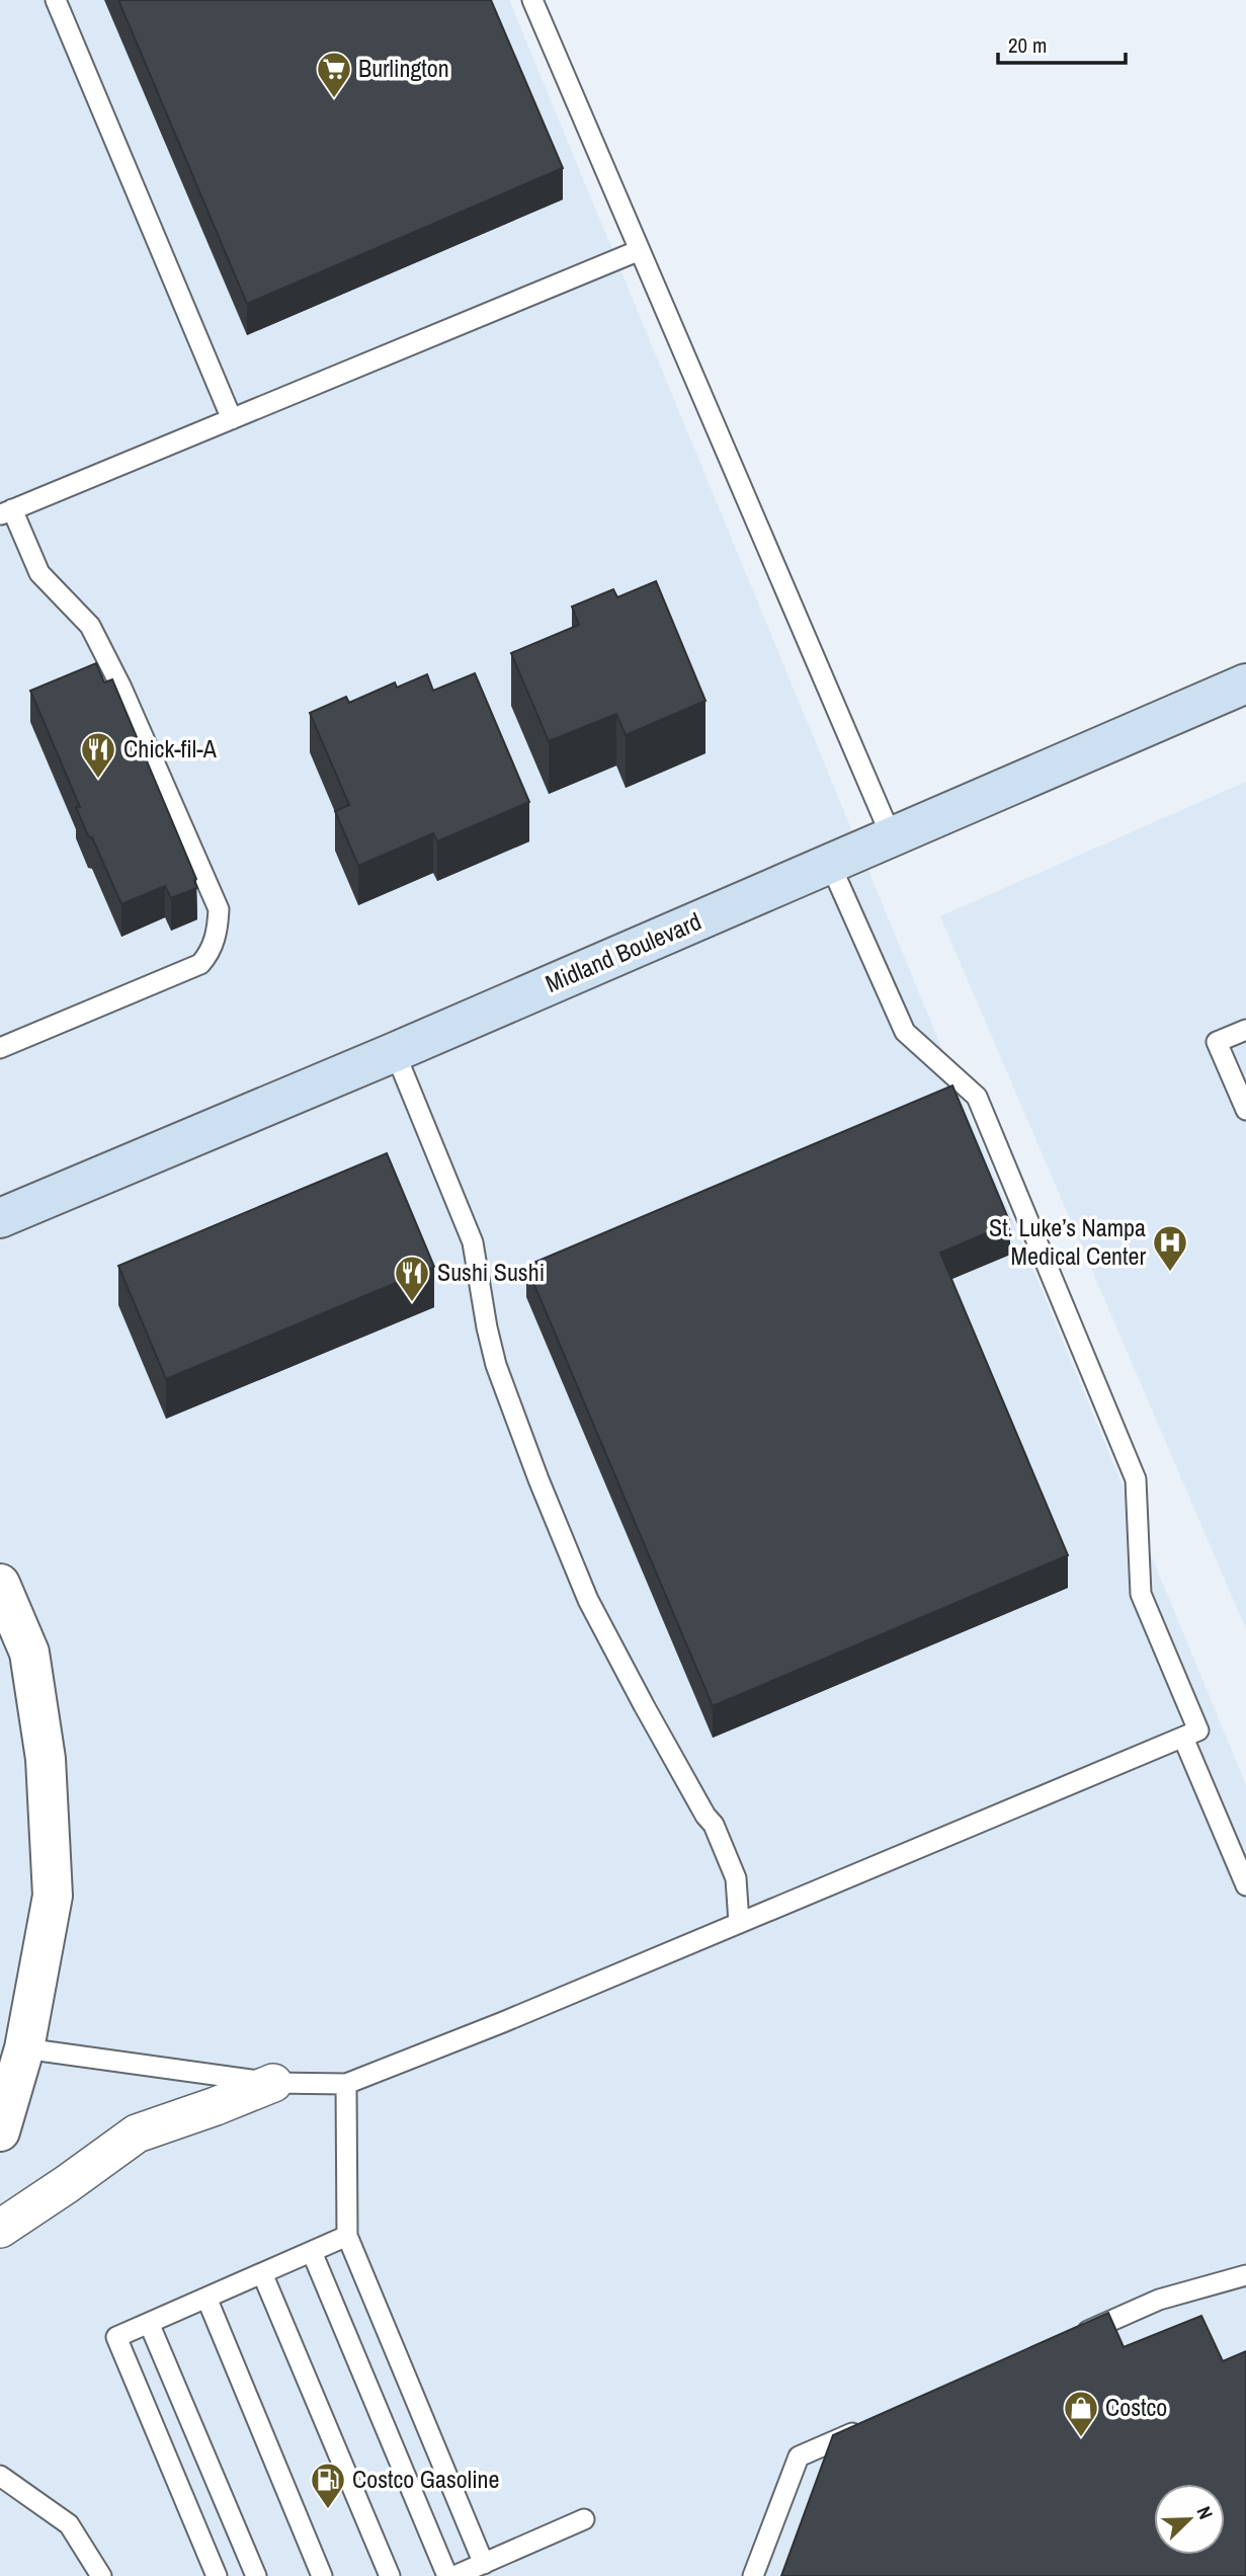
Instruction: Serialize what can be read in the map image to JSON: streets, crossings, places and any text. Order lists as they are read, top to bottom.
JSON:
{
  "streets": {
    "main road": ["Midland Boulevard"]
  },
  "places": {
    "supermarket": ["Burlington"],
    "restaurant": ["Chick-fil-A", "Sushi Sushi"],
    "hospital": ["St. Luke’s Nampa Medical Center"],
    "shop": ["Costco"],
    "fuel station": ["Costco Gasoline"]
  },
  "scale_bar": "20 m",
  "north": "top right"
}
